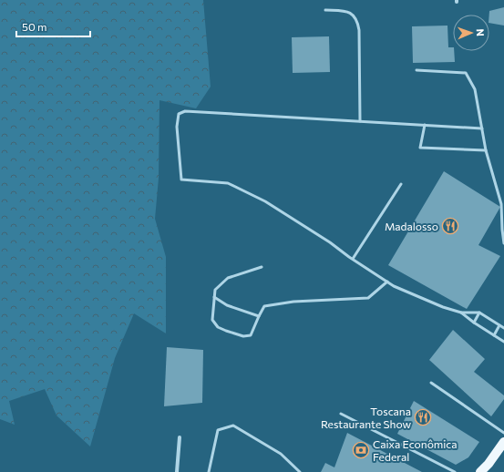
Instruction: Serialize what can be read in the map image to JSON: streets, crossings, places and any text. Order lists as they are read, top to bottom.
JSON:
{
  "places": {
    "restaurant": ["Madalosso", "Toscana Restaurante Show"],
    "bank": ["Caixa Econômica Federal"]
  },
  "scale_bar": "50 m",
  "north": "right"
}
